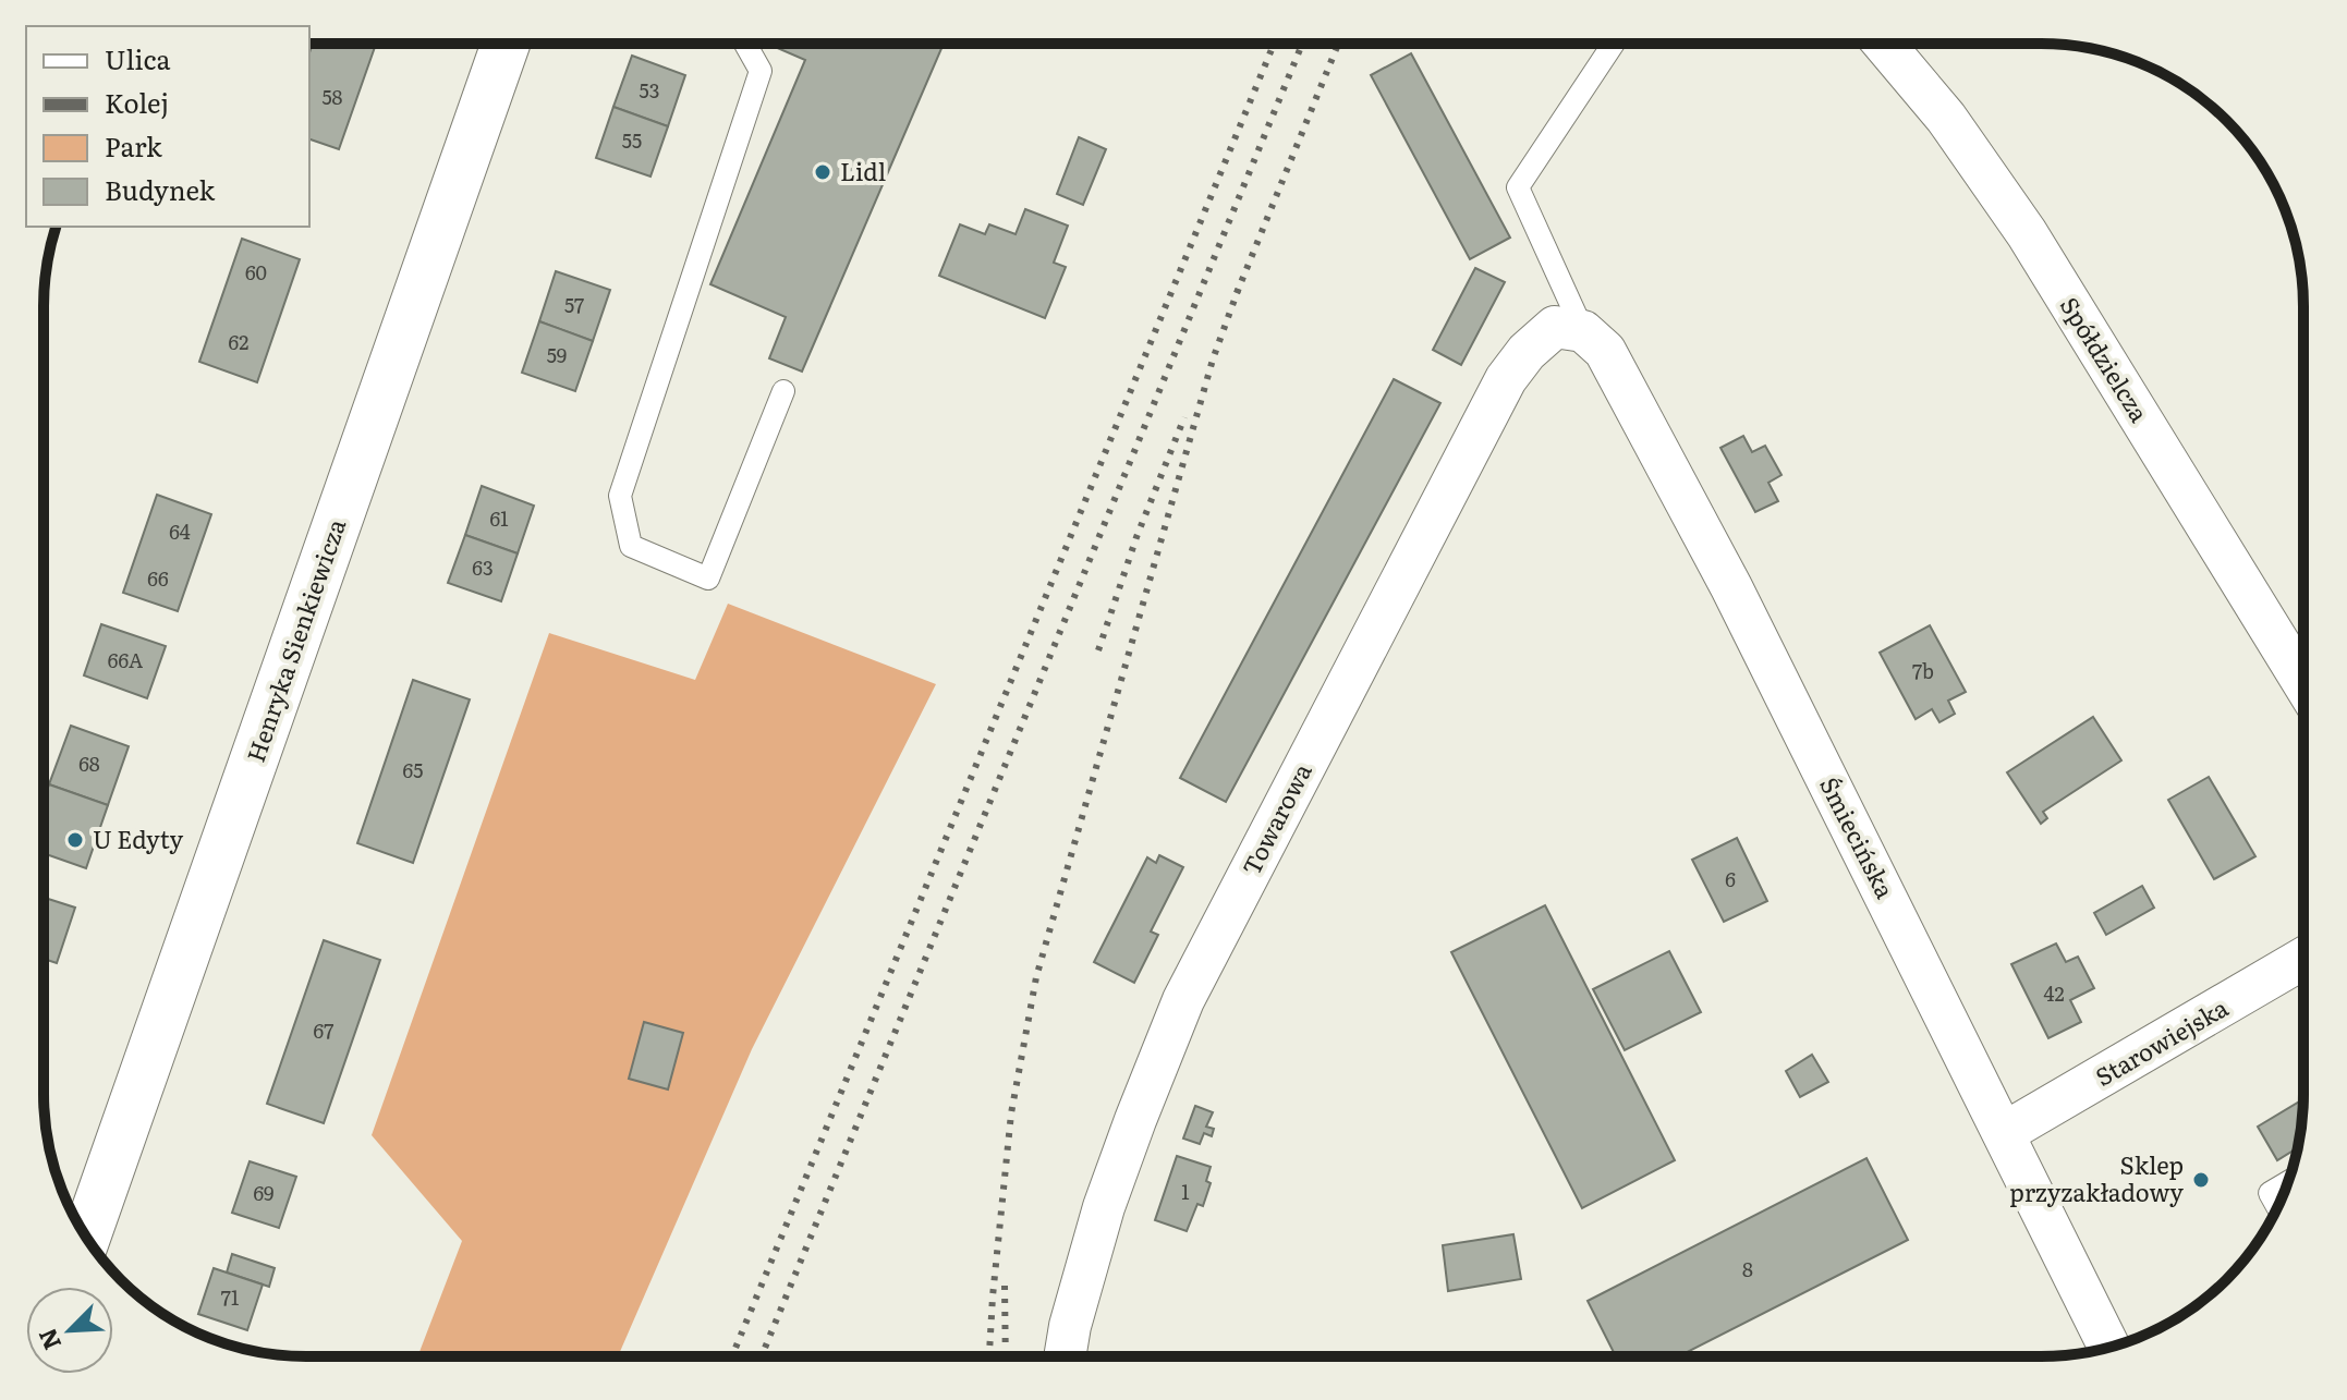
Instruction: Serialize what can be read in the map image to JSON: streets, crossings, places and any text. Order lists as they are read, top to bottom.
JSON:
{
  "streets": {
    "street": [
      "Spółdzielcza",
      "Henryka Sienkiewicza",
      "Towarowa",
      "Śmiecińska",
      "Starowiejska"
    ]
  },
  "crossings": [
    ["Towarowa", "Śmiecińska"],
    ["Śmiecińska", "Starowiejska"]
  ],
  "places": ["Lidl", "U Edyty", "Sklep przyzakładowy"],
  "house_numbers": [
    "53",
    "58",
    "55",
    "60",
    "57",
    "62",
    "59",
    "61",
    "64",
    "63",
    "66",
    "66A",
    "7b",
    "68",
    "65",
    "6",
    "42",
    "67",
    "1",
    "69",
    "8",
    "71"
  ],
  "legend": [
    "Ulica",
    "Kolej",
    "Park",
    "Budynek"
  ],
  "north": "bottom left"
}
